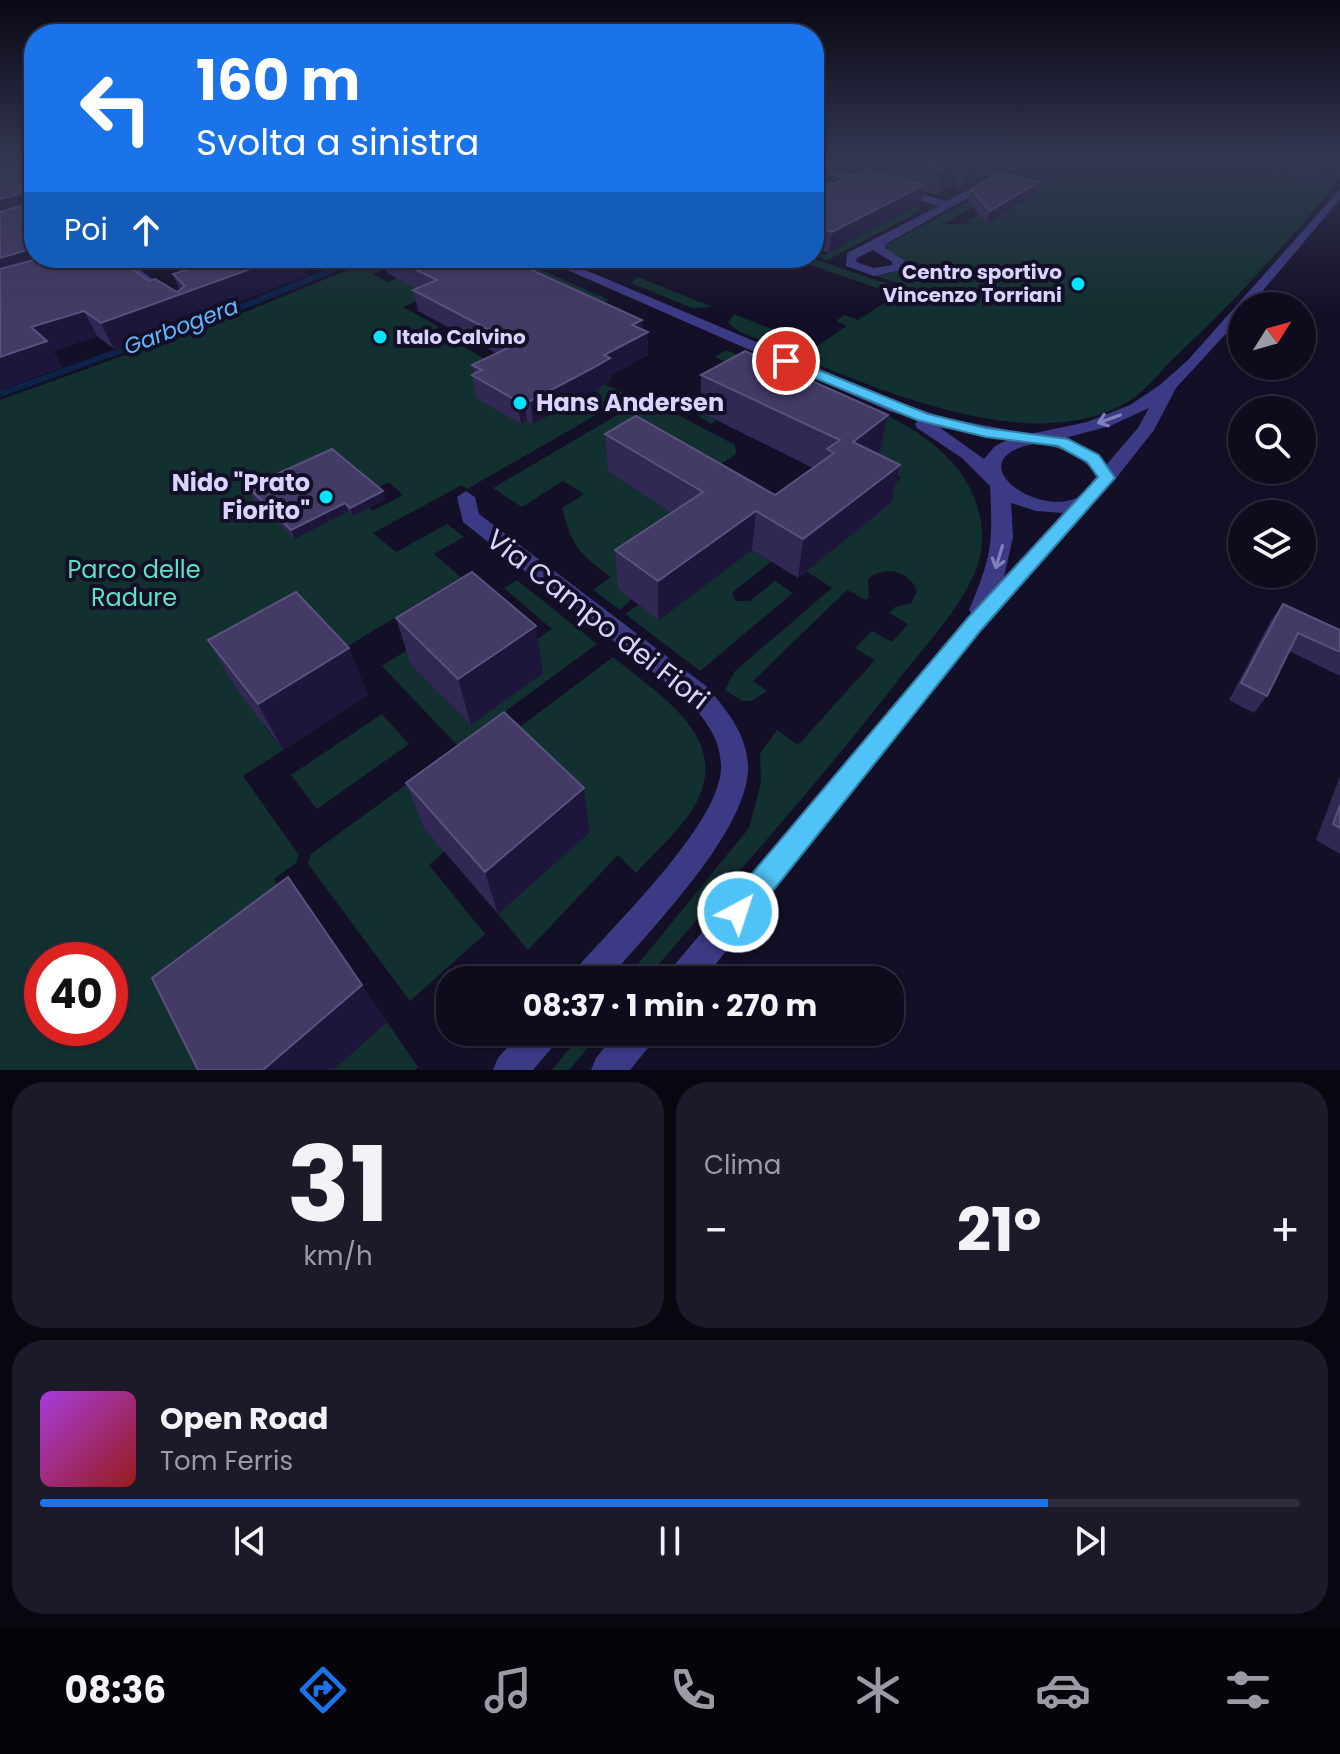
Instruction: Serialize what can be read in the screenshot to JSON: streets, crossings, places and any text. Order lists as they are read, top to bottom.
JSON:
{
  "streets": {
    "street": ["Via Campo dei Fiori"]
  },
  "water": ["Garbogera"],
  "parks": ["Parco delle Radure"],
  "places": [
    "Centro sportivo Vincenzo Torriani",
    "Italo Calvino",
    "Hans Andersen",
    "Nido \"Prato Fiorito\""
  ],
  "north": "top right",
  "page": {
    "turn": ["160 m", "Svolta a sinistra"],
    "then": "Poi",
    "limit": "40",
    "trip": "08:37 · 1 min · 270 m",
    "tile": [
      ["31", "km/h"],
      "Clima"
    ],
    "heat": ["−", "21°", "+"],
    "song": ["Open Road", "Tom Ferris"],
    "tabs": "08:36"
  }
}
